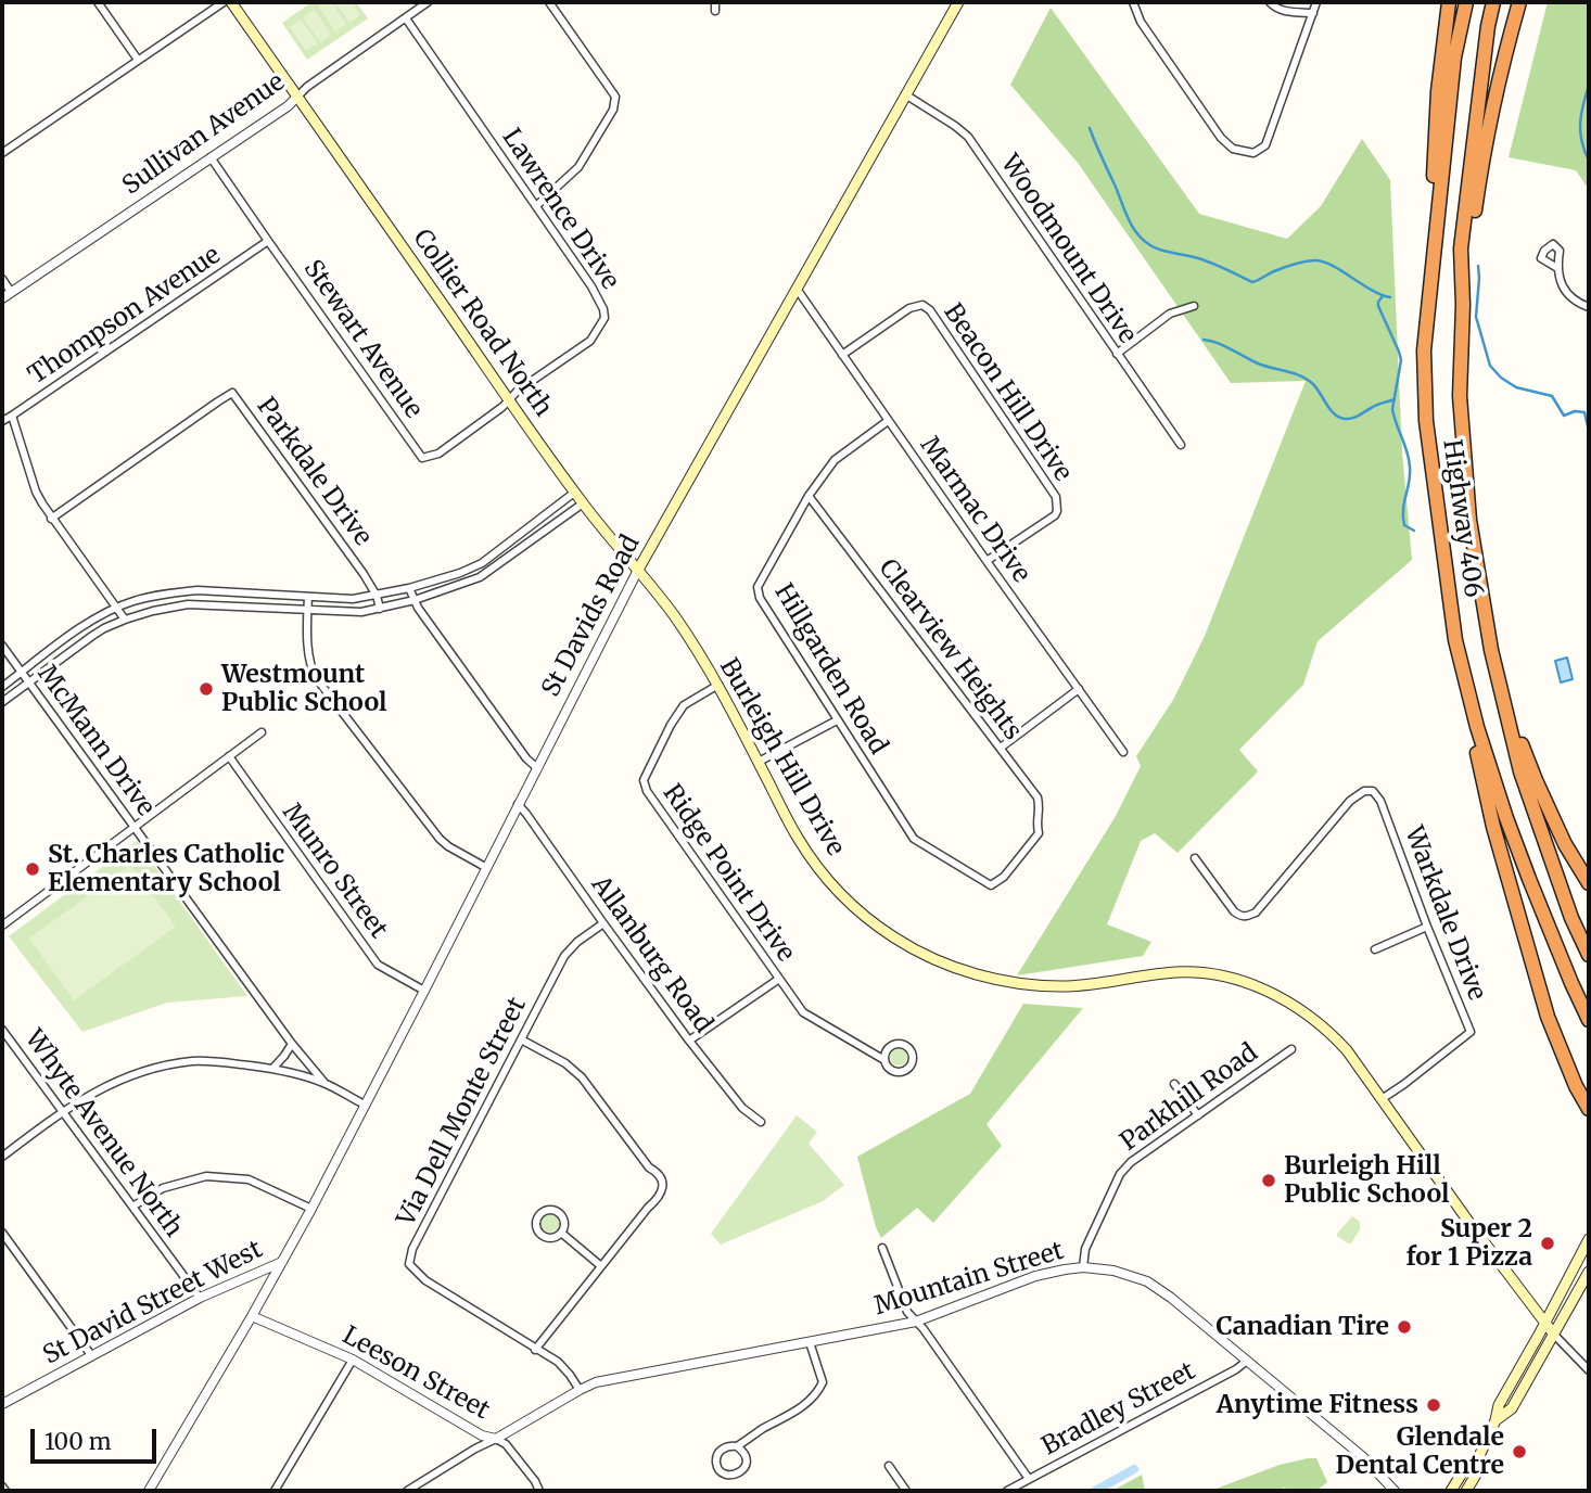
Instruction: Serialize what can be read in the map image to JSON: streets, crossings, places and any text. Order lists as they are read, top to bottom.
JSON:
{
  "streets": {
    "highway": ["Highway 406"],
    "main road": ["Collier Road North", "St Davids Road", "Burleigh Hill Drive"],
    "street": [
      "Sullivan Avenue",
      "Lawrence Drive",
      "Woodmount Drive",
      "Thompson Avenue",
      "Stewart Avenue",
      "Beacon Hill Drive",
      "Parkdale Drive",
      "Marmac Drive",
      "Clearview Heights",
      "Hillgarden Road",
      "McMann Drive",
      "Munro Street",
      "Ridge Point Drive",
      "Warkdale Drive",
      "Allanburg Road",
      "Parkhill Road",
      "Via Dell Monte Street",
      "Whyte Avenue North",
      "Mountain Street",
      "St David Street West",
      "Leeson Street",
      "Bradley Street"
    ]
  },
  "crossings": [
    ["Sullivan Avenue", "Lawrence Drive"],
    ["Sullivan Avenue", "Collier Road North"],
    ["Sullivan Avenue", "Stewart Avenue"],
    ["Lawrence Drive", "Collier Road North"],
    ["Lawrence Drive", "Stewart Avenue"],
    ["Woodmount Drive", "St Davids Road"],
    ["Thompson Avenue", "Stewart Avenue"],
    ["Collier Road North", "Stewart Avenue"],
    ["Collier Road North", "St Davids Road"],
    ["Collier Road North", "Burleigh Hill Drive"],
    ["Beacon Hill Drive", "Marmac Drive"],
    ["Marmac Drive", "St Davids Road"],
    ["Marmac Drive", "Hillgarden Road"],
    ["St Davids Road", "Burleigh Hill Drive"],
    ["St Davids Road", "Munro Street"],
    ["St Davids Road", "Allanburg Road"],
    ["St Davids Road", "St David Street West"],
    ["St Davids Road", "Leeson Street"],
    ["Clearview Heights", "Hillgarden Road"],
    ["Burleigh Hill Drive", "Ridge Point Drive"],
    ["Burleigh Hill Drive", "Warkdale Drive"],
    ["Allanburg Road", "Via Dell Monte Street"],
    ["Parkhill Road", "Mountain Street"],
    ["Via Dell Monte Street", "Mountain Street"],
    ["Whyte Avenue North", "St David Street West"],
    ["Mountain Street", "Leeson Street"],
    ["Mountain Street", "Bradley Street"]
  ],
  "places": [
    "Westmount Public School",
    "St. Charles Catholic Elementary School",
    "Burleigh Hill Public School",
    "Super 2 for 1 Pizza",
    "Canadian Tire",
    "Anytime Fitness",
    "Glendale Dental Centre"
  ],
  "scale_bar": "100 m"
}
